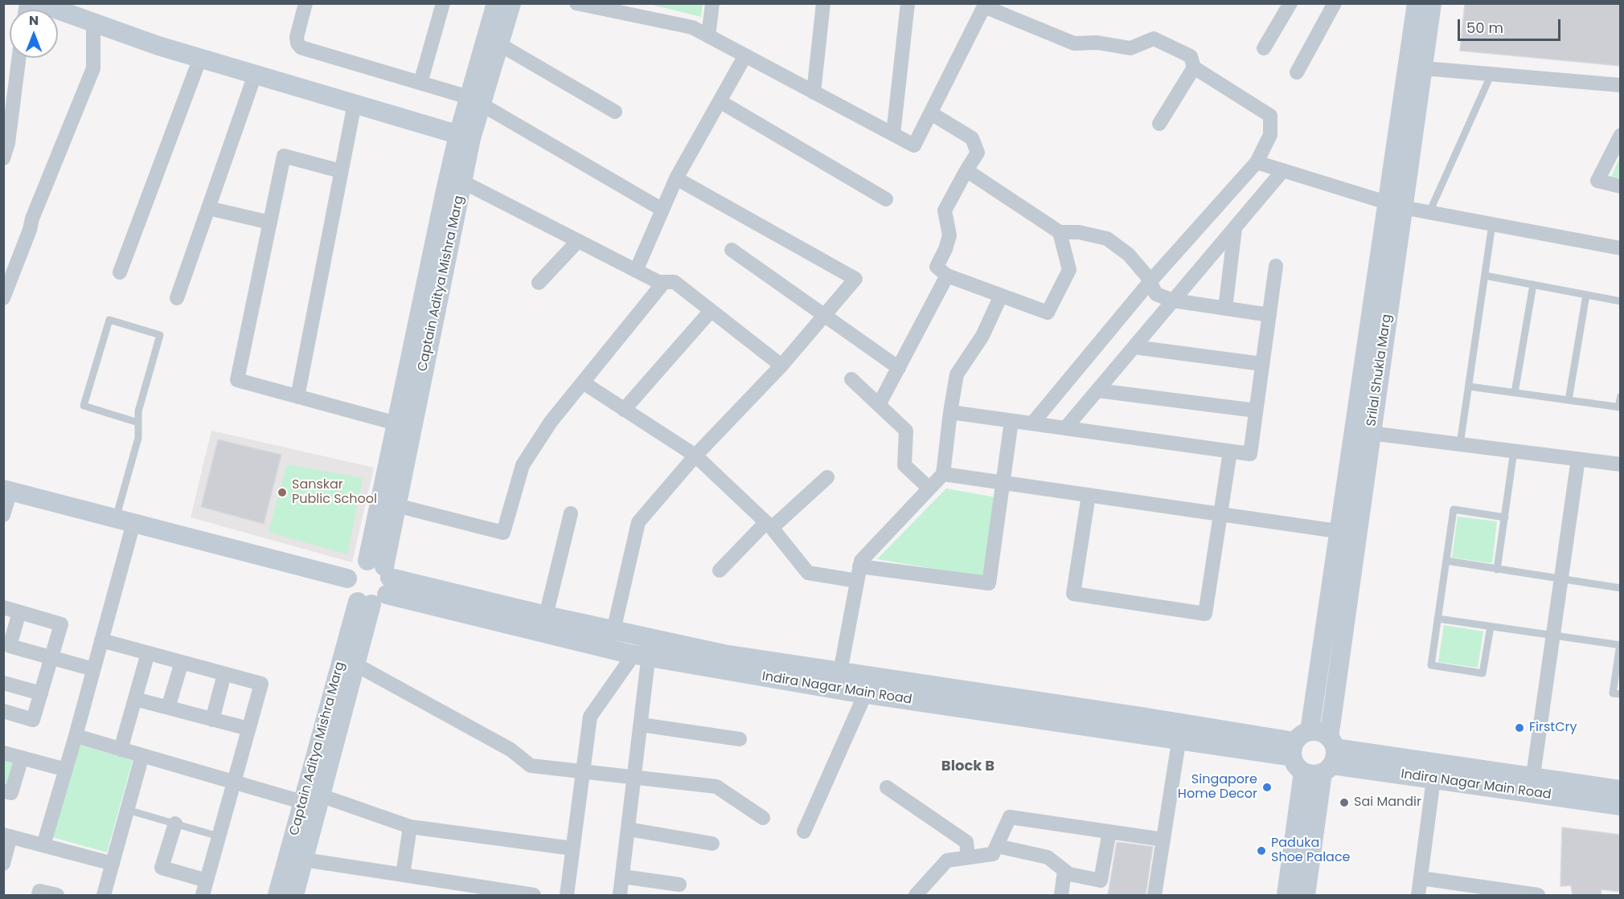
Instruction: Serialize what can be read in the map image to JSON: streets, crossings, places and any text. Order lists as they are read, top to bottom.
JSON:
{
  "streets": {
    "street": ["Captain Aditya Mishra Marg", "Srilal Shukla Marg", "Indira Nagar Main Road"]
  },
  "crossings": [
    ["Captain Aditya Mishra Marg", "Indira Nagar Main Road"],
    ["Srilal Shukla Marg", "Indira Nagar Main Road"]
  ],
  "districts": ["Block B"],
  "places": [
    "Sanskar Public School",
    "FirstCry",
    "Singapore Home Decor",
    "Sai Mandir",
    "Paduka Shoe Palace"
  ],
  "scale_bar": "50 m",
  "north": "top"
}
